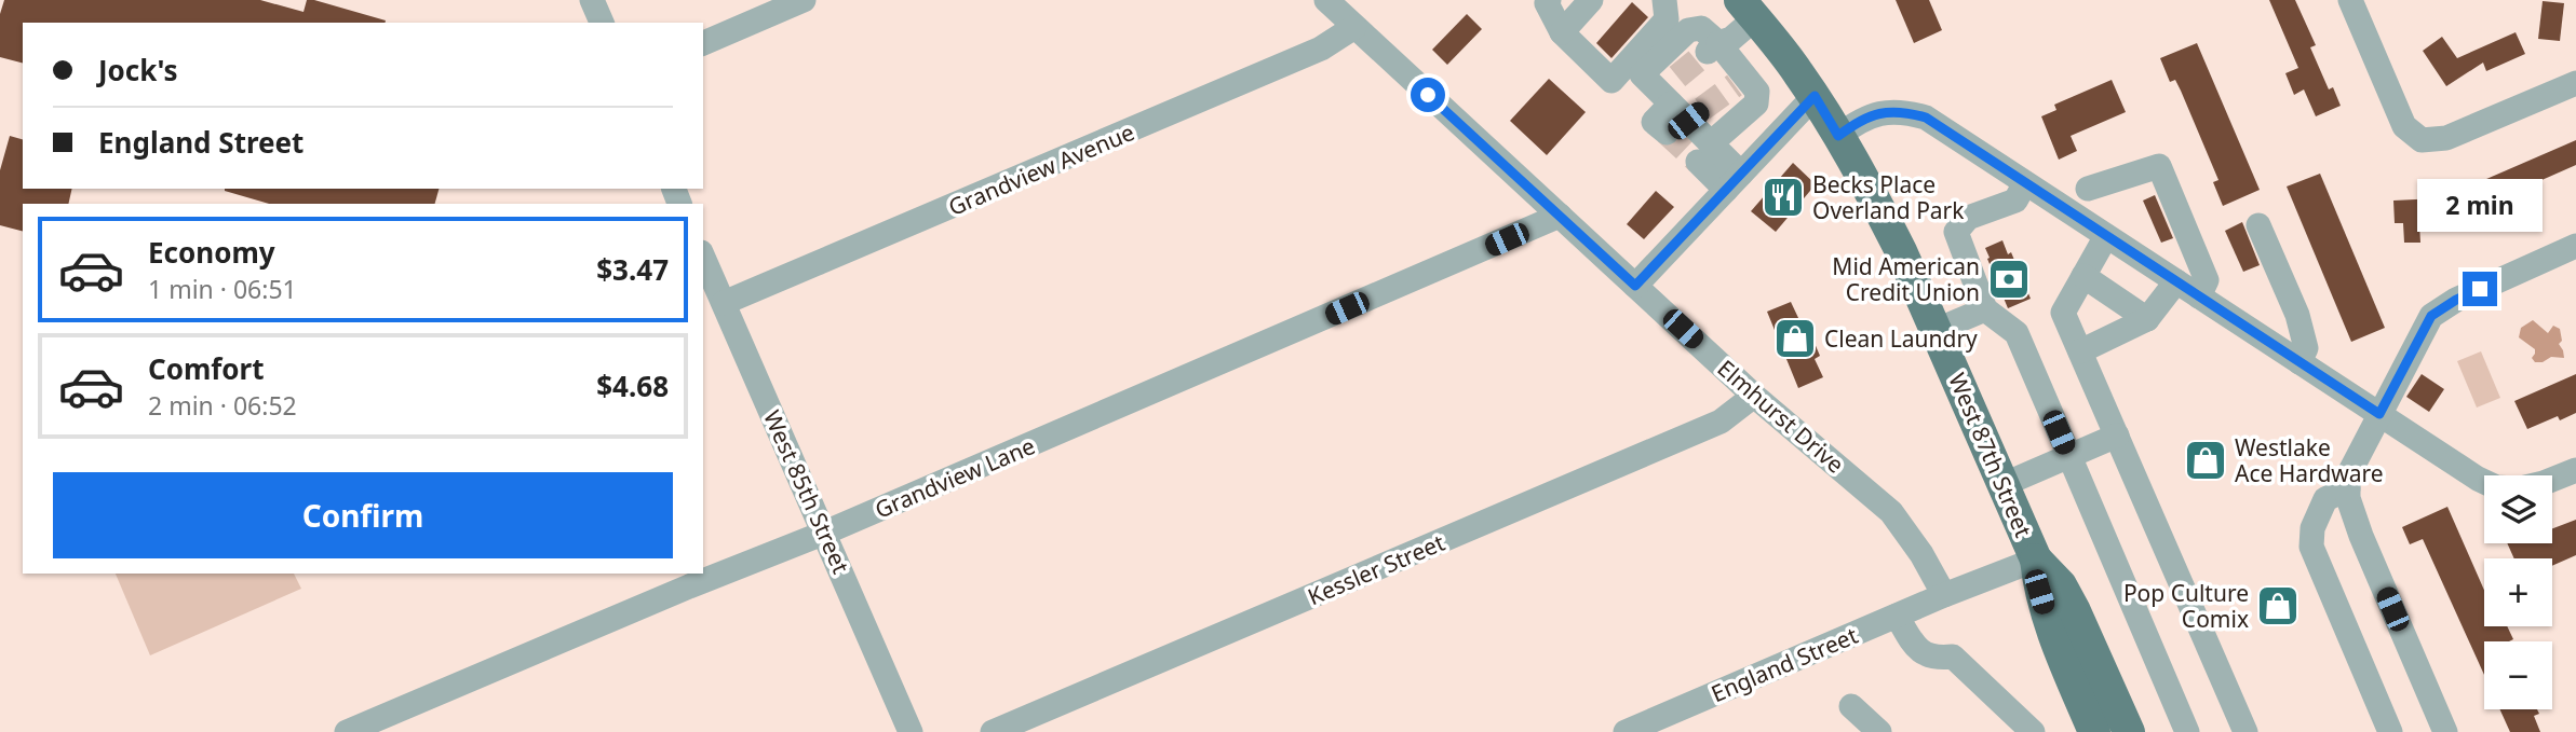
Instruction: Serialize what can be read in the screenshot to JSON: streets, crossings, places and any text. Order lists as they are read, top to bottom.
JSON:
{
  "streets": {
    "main road": ["West 87th Street"],
    "street": [
      "Grandview Avenue",
      "Elmhurst Drive",
      "Grandview Lane",
      "West 85th Street",
      "Kessler Street",
      "England Street"
    ]
  },
  "crossings": [
    ["Grandview Avenue", "Elmhurst Drive"],
    ["Grandview Avenue", "West 85th Street"],
    ["Elmhurst Drive", "Grandview Lane"],
    ["Elmhurst Drive", "Kessler Street"],
    ["Elmhurst Drive", "England Street"],
    ["Grandview Lane", "West 85th Street"]
  ],
  "places": {
    "restaurant": ["Becks Place Overland Park"],
    "bank": ["Mid American Credit Union"],
    "shop": ["Clean Laundry", "Westlake Ace Hardware", "Pop Culture Comix"]
  },
  "page": {
    "banner": ["Jock's", "England Street"],
    "bubble": "2 min",
    "list": [
      {
        "name": "Economy",
        "note": "1 min · 06:51",
        "value": "$3.47"
      },
      {
        "name": "Comfort",
        "note": "2 min · 06:52",
        "value": "$4.68"
      }
    ],
    "buttons": "Confirm",
    "map_buttons": ["+", "−"]
  }
}
